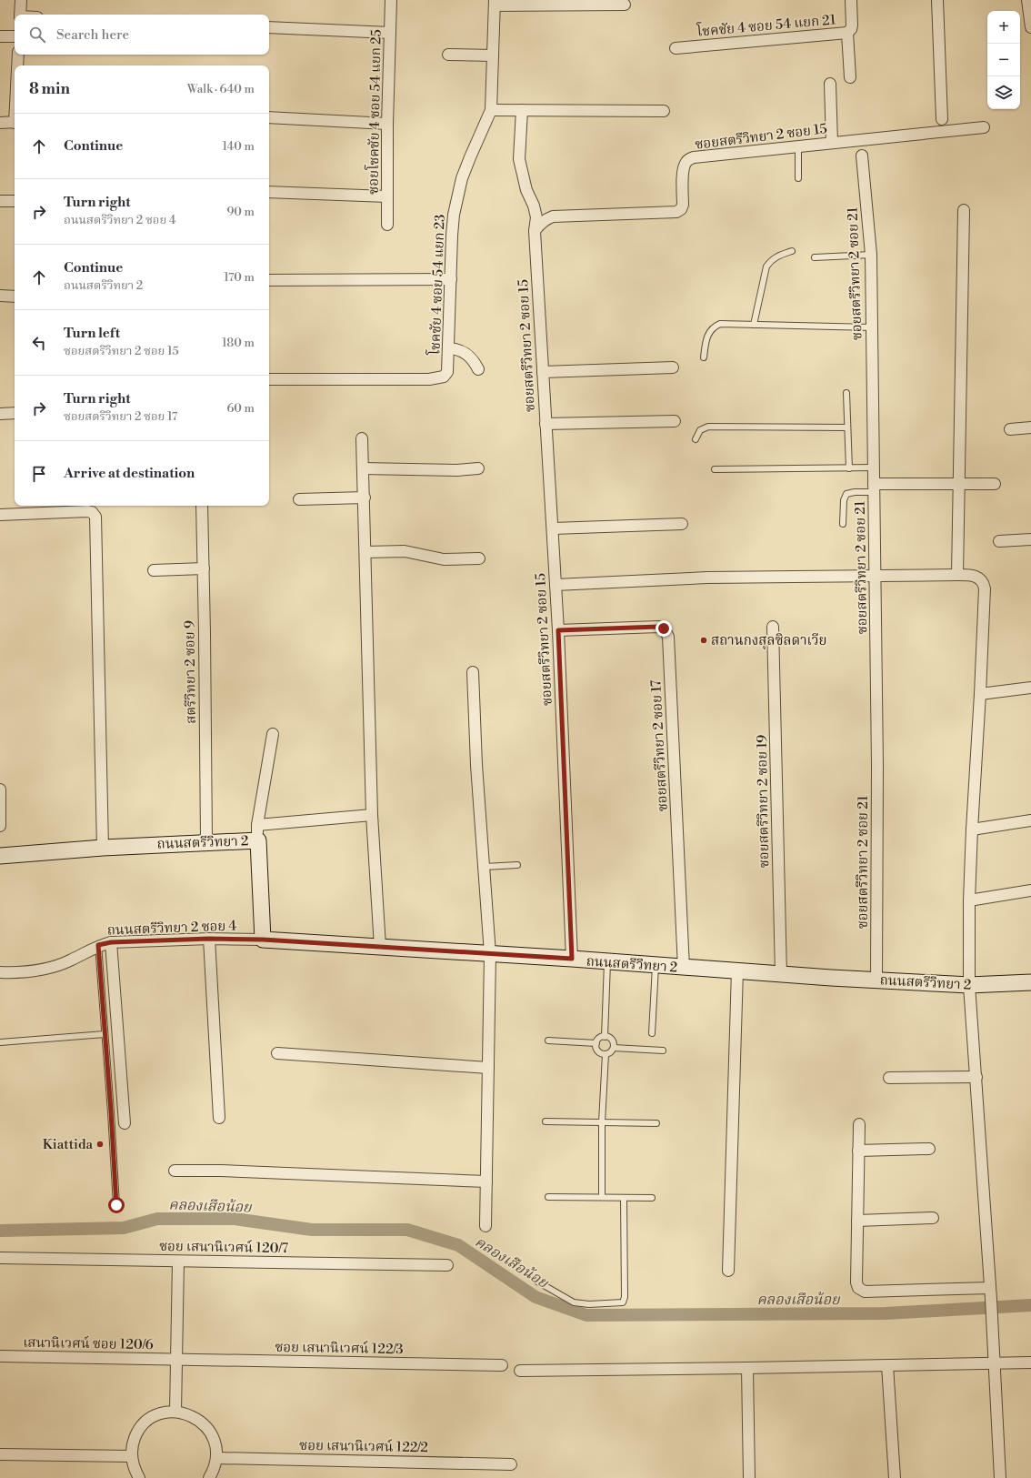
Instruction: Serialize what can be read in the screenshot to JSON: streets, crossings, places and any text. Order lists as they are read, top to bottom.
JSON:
{
  "streets": {
    "street": [
      "โชคชัย 4 ซอย 54 แยก 21",
      "ซอยโชคชัย 4 ซอย 54 แยก 25",
      "ซอยสตรีวิทยา 2 ซอย 15",
      "ซอยสตรีวิทยา 2 ซอย 21",
      "โชคชัย 4 ซอย 54 แยก 23",
      "สตรีวิทยา 2 ซอย 9",
      "ซอยสตรีวิทยา 2 ซอย 17",
      "ซอยสตรีวิทยา 2 ซอย 19",
      "ถนนสตรีวิทยา 2",
      "ถนนสตรีวิทยา 2 ซอย 4",
      "ซอย เสนานิเวศน์ 120/7",
      "เสนานิเวศน์ ซอย 120/6",
      "ซอย เสนานิเวศน์ 122/3",
      "ซอย เสนานิเวศน์ 122/2"
    ]
  },
  "crossings": [
    ["ซอยสตรีวิทยา 2 ซอย 15", "ซอยสตรีวิทยา 2 ซอย 17"],
    ["ซอยสตรีวิทยา 2 ซอย 15", "ถนนสตรีวิทยา 2"],
    ["ซอยสตรีวิทยา 2 ซอย 21", "ถนนสตรีวิทยา 2"],
    ["สตรีวิทยา 2 ซอย 9", "ถนนสตรีวิทยา 2"],
    ["ซอยสตรีวิทยา 2 ซอย 17", "ถนนสตรีวิทยา 2"],
    ["ซอยสตรีวิทยา 2 ซอย 19", "ถนนสตรีวิทยา 2"],
    ["ถนนสตรีวิทยา 2", "ถนนสตรีวิทยา 2 ซอย 4"],
    ["เสนานิเวศน์ ซอย 120/6", "ซอย เสนานิเวศน์ 122/3"]
  ],
  "water": ["คลองเสือน้อย"],
  "places": ["สถานกงสุลซิลดาเวีย", "Kiattida"],
  "page": {
    "map_buttons": ["+", "−"],
    "search": "Search here",
    "heading": ["8 min", "Walk · 640 m"],
    "list": [
      ["Continue", "140 m"],
      ["Turn right", "ถนนสตรีวิทยา 2 ซอย 4", "90 m"],
      ["Continue", "ถนนสตรีวิทยา 2", "170 m"],
      ["Turn left", "ซอยสตรีวิทยา 2 ซอย 15", "180 m"],
      ["Turn right", "ซอยสตรีวิทยา 2 ซอย 17", "60 m"],
      "Arrive at destination"
    ]
  }
}
